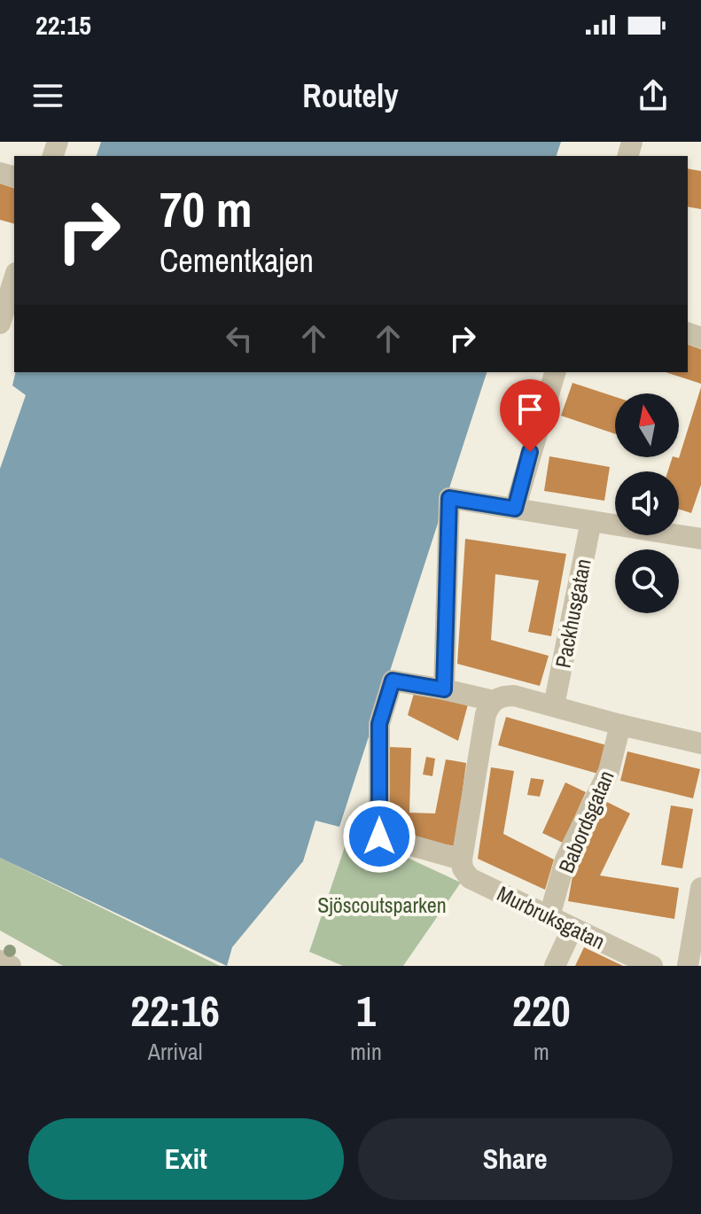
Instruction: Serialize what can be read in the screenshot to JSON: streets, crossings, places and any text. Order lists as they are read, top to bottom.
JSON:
{
  "streets": {
    "street": ["Packhusgatan", "Babordsgatan", "Murbruksgatan"]
  },
  "crossings": [
    ["Babordsgatan", "Murbruksgatan"]
  ],
  "parks": ["Sjöscoutsparken"],
  "north": "top",
  "page": {
    "status": "22:15",
    "header": "Routely",
    "turn": ["70 m", "Cementkajen"],
    "eta": [
      "22:16",
      "Arrival",
      "1",
      "min",
      "220",
      "m"
    ],
    "buttons": ["Exit", "Share"]
  }
}
